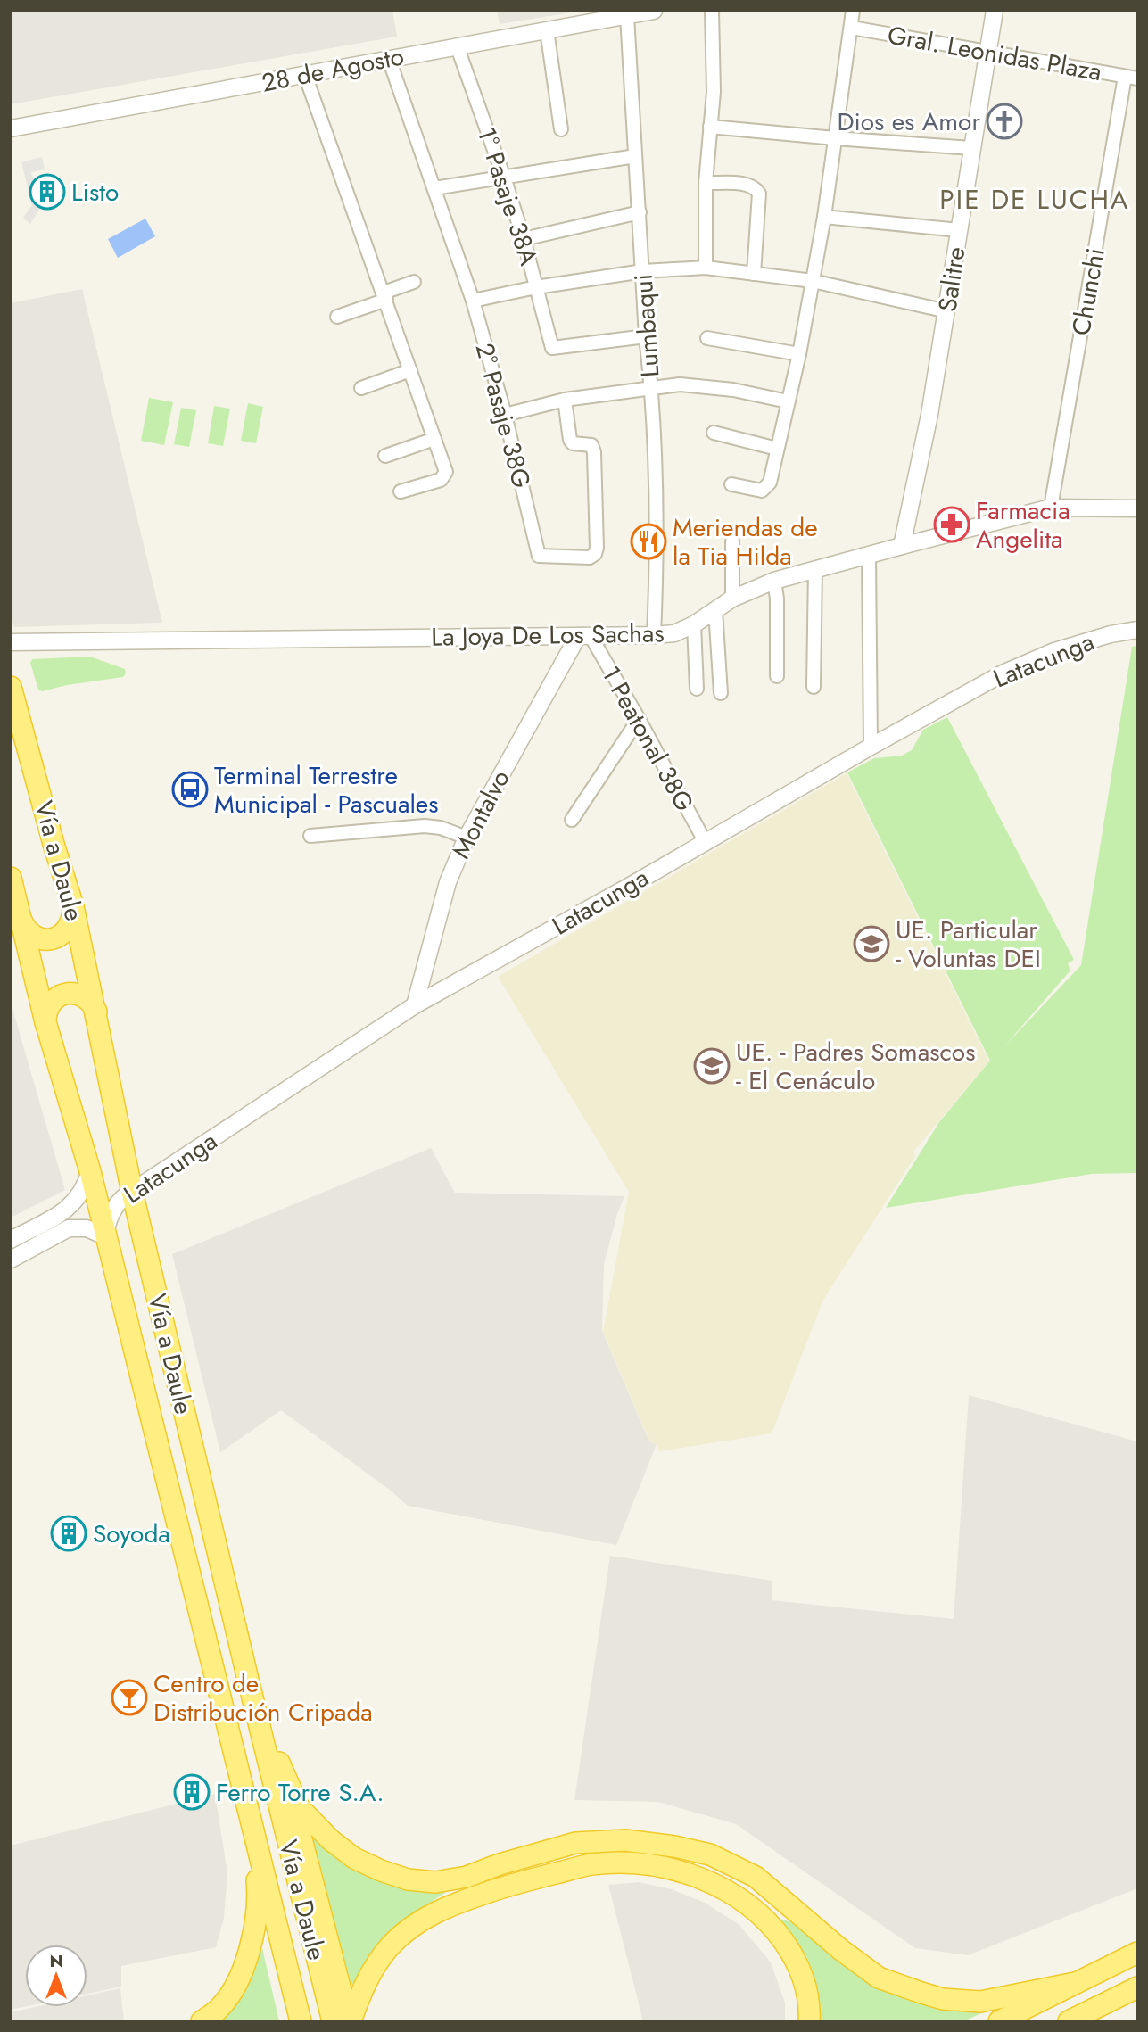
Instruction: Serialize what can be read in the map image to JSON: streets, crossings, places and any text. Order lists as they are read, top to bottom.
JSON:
{
  "streets": {
    "highway": ["Vía a Daule"],
    "street": [
      "Gral. Leonidas Plaza",
      "28 de Agosto",
      "1° Pasaje 38A",
      "Salitre",
      "Chunchi",
      "Lumbaqui",
      "2° Pasaje 38G",
      "La Joya De Los Sachas",
      "Latacunga",
      "1 Peatonal 38G",
      "Montalvo"
    ]
  },
  "crossings": [
    ["Gral. Leonidas Plaza", "Salitre"],
    ["Gral. Leonidas Plaza", "Chunchi"],
    ["28 de Agosto", "1° Pasaje 38A"],
    ["28 de Agosto", "Lumbaqui"],
    ["28 de Agosto", "2° Pasaje 38G"],
    ["1° Pasaje 38A", "Lumbaqui"],
    ["Salitre", "La Joya De Los Sachas"],
    ["Chunchi", "La Joya De Los Sachas"],
    ["Lumbaqui", "La Joya De Los Sachas"],
    ["La Joya De Los Sachas", "1 Peatonal 38G"],
    ["La Joya De Los Sachas", "Montalvo"],
    ["Latacunga", "1 Peatonal 38G"],
    ["Latacunga", "Montalvo"],
    ["Latacunga", "Vía a Daule"],
    ["1 Peatonal 38G", "Montalvo"]
  ],
  "districts": ["PIE DE LUCHA"],
  "places": {
    "church": ["Dios es Amor"],
    "building": ["Listo", "Soyoda", "Ferro Torre S.A."],
    "pharmacy": ["Farmacia Angelita"],
    "restaurant": ["Meriendas de la Tia Hilda"],
    "bus stop": ["Terminal Terrestre Municipal - Pascuales"],
    "school or university": ["UE. Particular - Voluntas DEI", "UE. - Padres Somascos - El Cenáculo"],
    "bar": ["Centro de Distribución Cripada"]
  },
  "north": "top"
}
